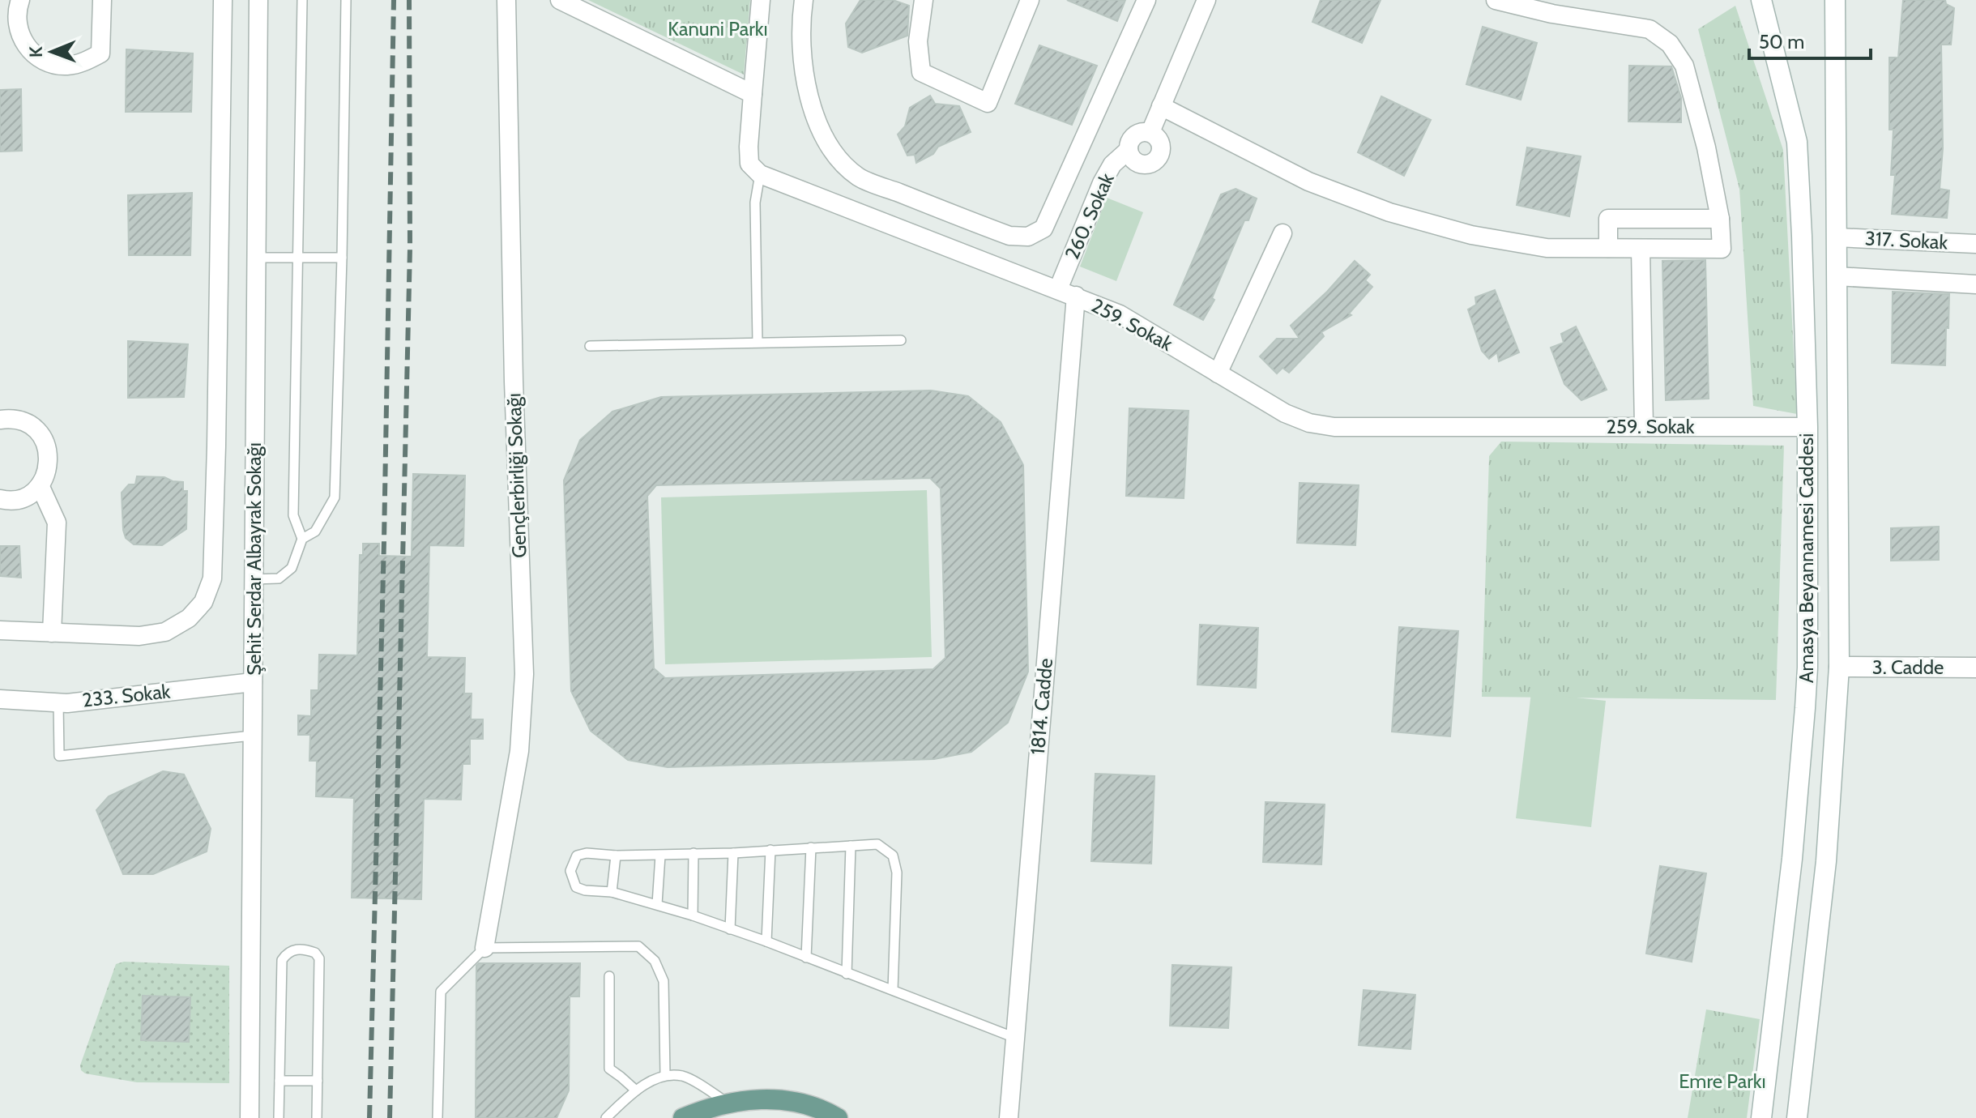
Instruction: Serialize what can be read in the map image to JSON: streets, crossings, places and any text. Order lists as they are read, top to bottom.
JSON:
{
  "streets": {
    "main road": ["Amasya Beyannamesi Caddesi", "3. Cadde"],
    "street": [
      "260. Sokak",
      "317. Sokak",
      "259. Sokak",
      "Gençlerbirliği Sokağı",
      "Şehit Serdar Albayrak Sokağı",
      "233. Sokak",
      "1814. Cadde"
    ]
  },
  "crossings": [
    ["260. Sokak", "259. Sokak"],
    ["260. Sokak", "1814. Cadde"],
    ["317. Sokak", "Amasya Beyannamesi Caddesi"],
    ["259. Sokak", "Amasya Beyannamesi Caddesi"],
    ["259. Sokak", "1814. Cadde"],
    ["Amasya Beyannamesi Caddesi", "3. Cadde"],
    ["Şehit Serdar Albayrak Sokağı", "233. Sokak"]
  ],
  "parks": ["Kanuni Parkı", "Emre Parkı"],
  "scale_bar": "50 m",
  "north": "left"
}
